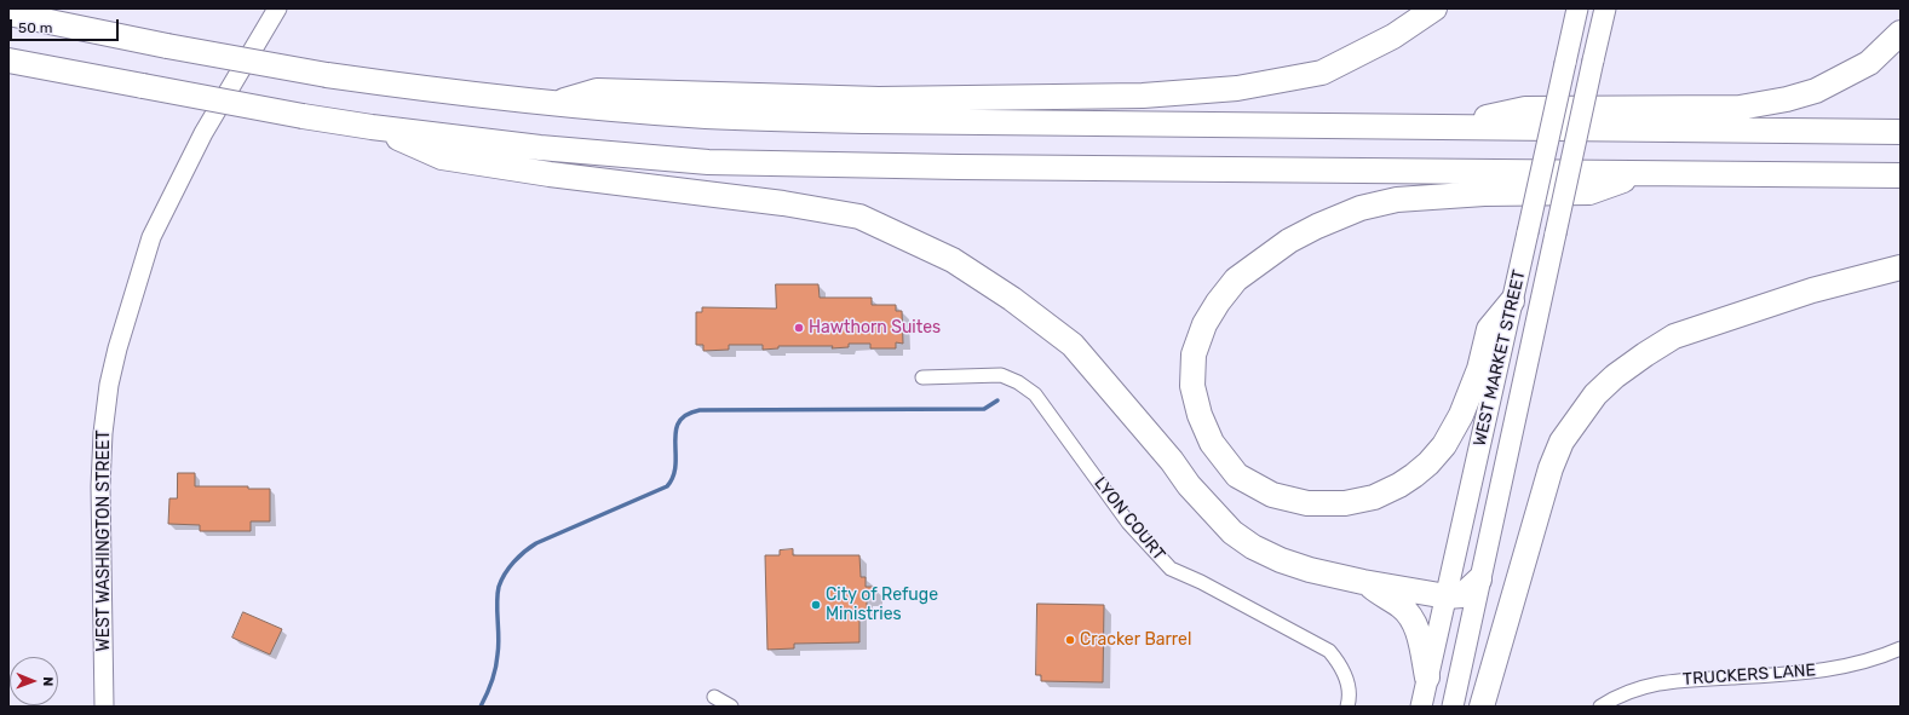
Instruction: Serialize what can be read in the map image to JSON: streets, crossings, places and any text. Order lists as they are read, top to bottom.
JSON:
{
  "streets": {
    "main road": ["WEST MARKET STREET", "WEST WASHINGTON STREET"],
    "street": ["LYON COURT", "TRUCKERS LANE"]
  },
  "places": ["Hawthorn Suites", "City of Refuge Ministries", "Cracker Barrel"],
  "scale_bar": "50 m",
  "north": "right"
}
